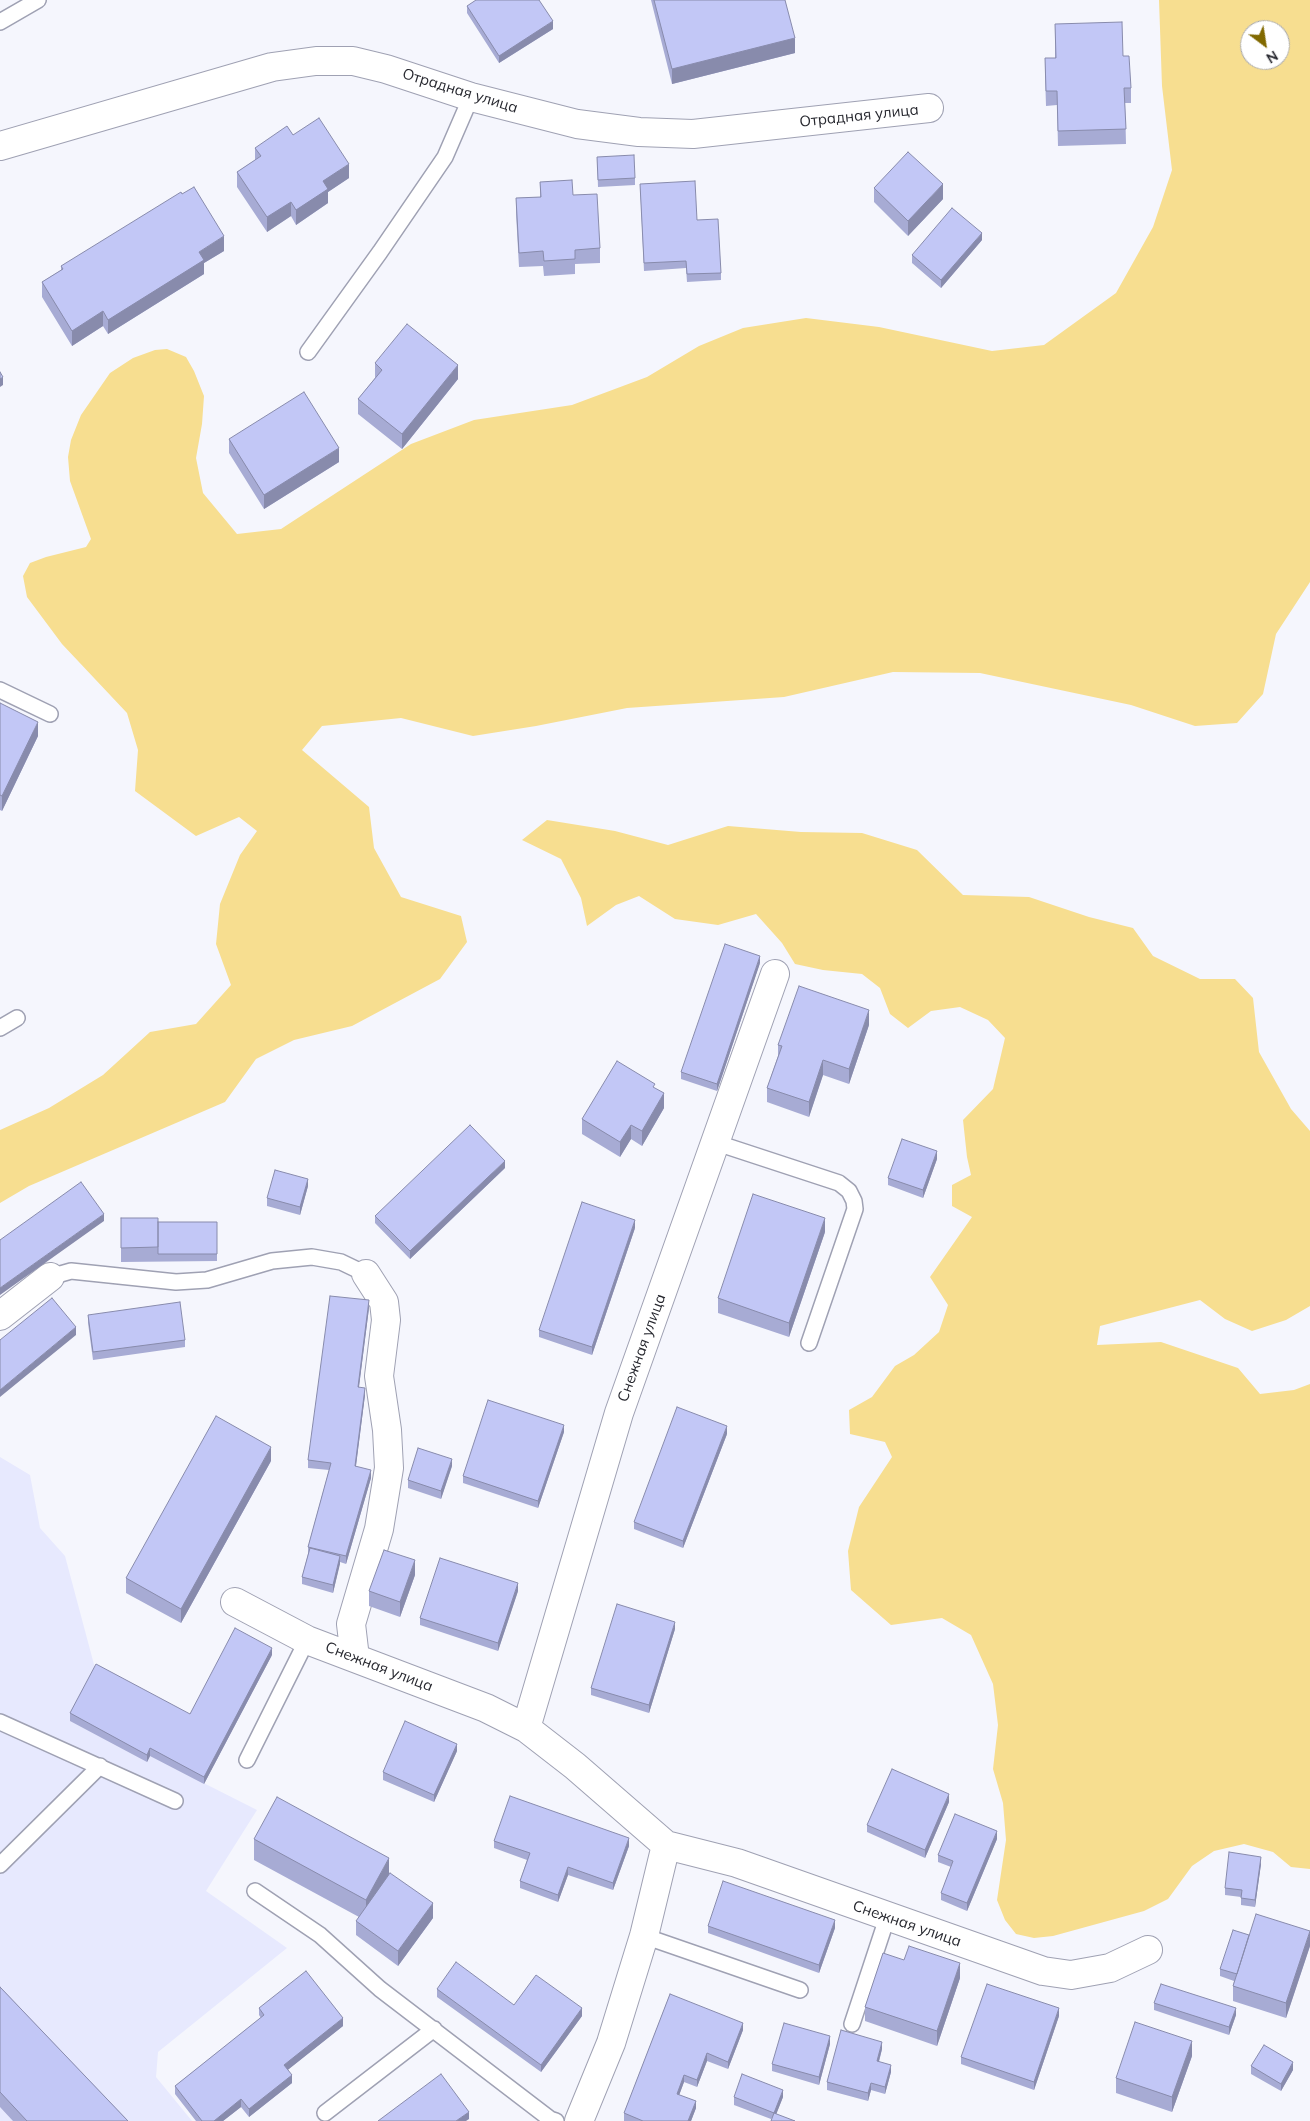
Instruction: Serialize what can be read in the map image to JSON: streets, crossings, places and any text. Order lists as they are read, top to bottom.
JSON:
{
  "streets": {
    "street": ["Отрадная улица", "Снежная улица"]
  },
  "north": "bottom right"
}
